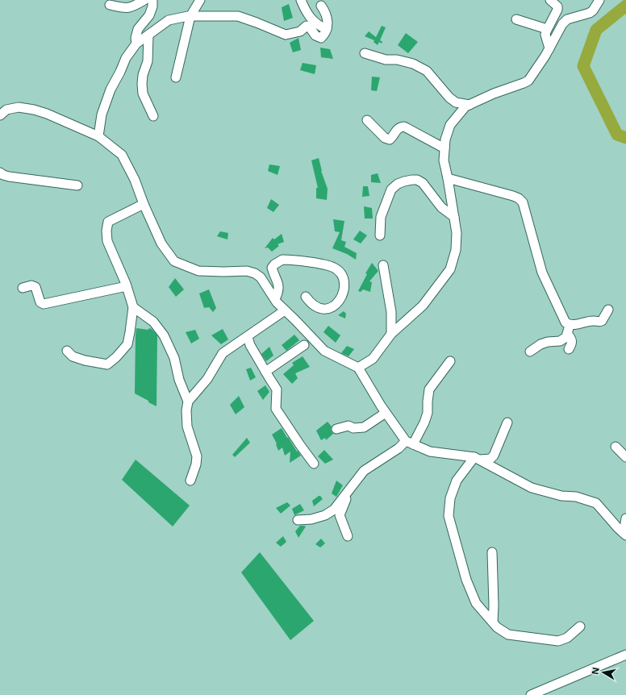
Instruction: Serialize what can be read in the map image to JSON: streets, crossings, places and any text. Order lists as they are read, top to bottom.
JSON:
{
  "north": "left"
}
